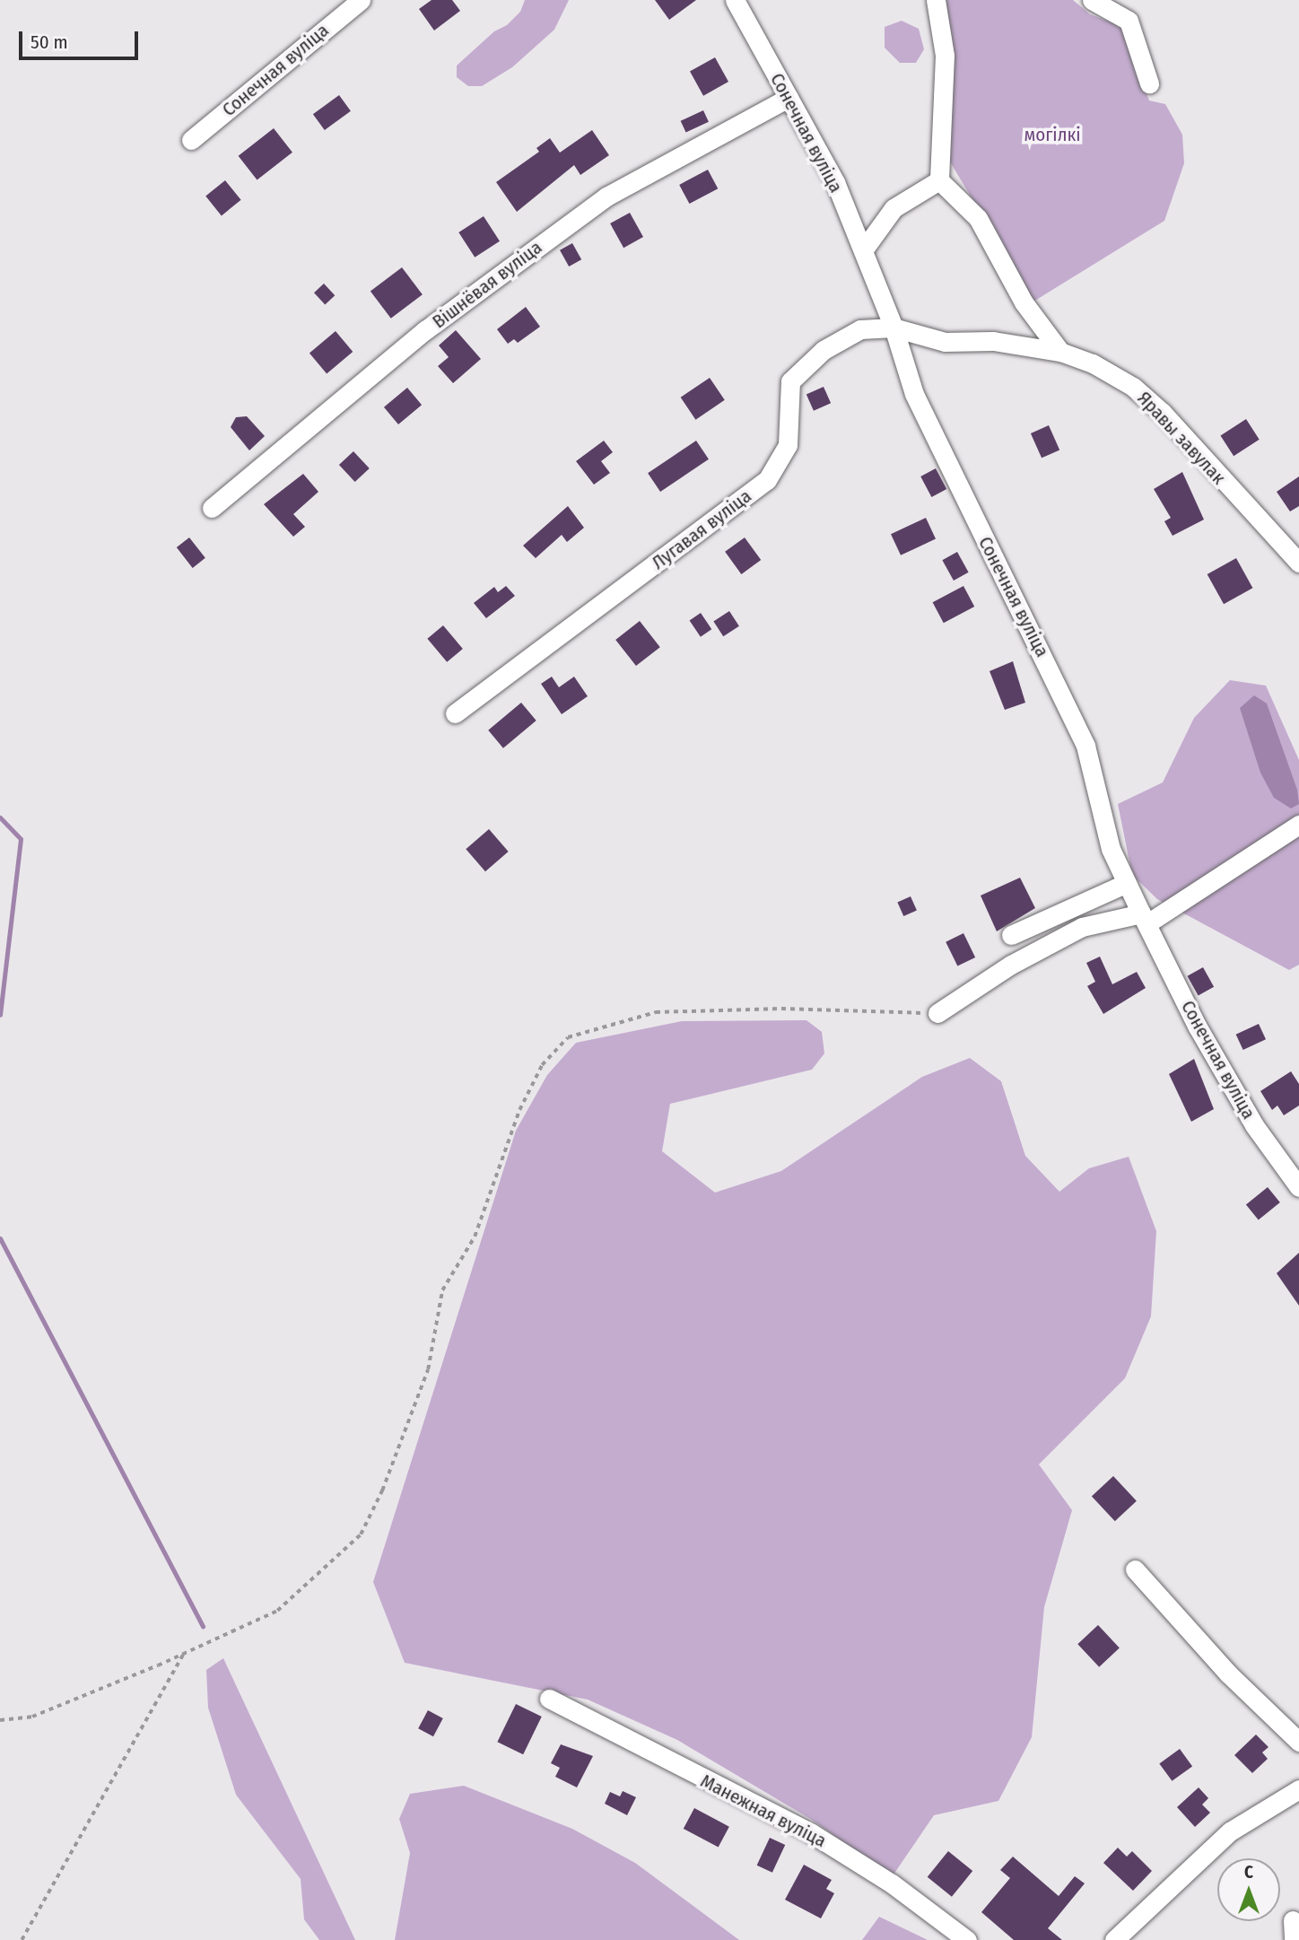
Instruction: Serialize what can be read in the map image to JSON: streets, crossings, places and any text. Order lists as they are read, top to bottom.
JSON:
{
  "streets": {
    "street": [
      "Сонечная вуліца",
      "Вішнёвая вуліца",
      "Яравы завулак",
      "Лугавая вуліца",
      "Манежная вуліца"
    ]
  },
  "crossings": [
    ["Сонечная вуліца", "Вішнёвая вуліца"],
    ["Сонечная вуліца", "Яравы завулак"],
    ["Сонечная вуліца", "Лугавая вуліца"],
    ["Яравы завулак", "Лугавая вуліца"]
  ],
  "parks": ["могілкі"],
  "scale_bar": "50 m",
  "north": "top"
}
